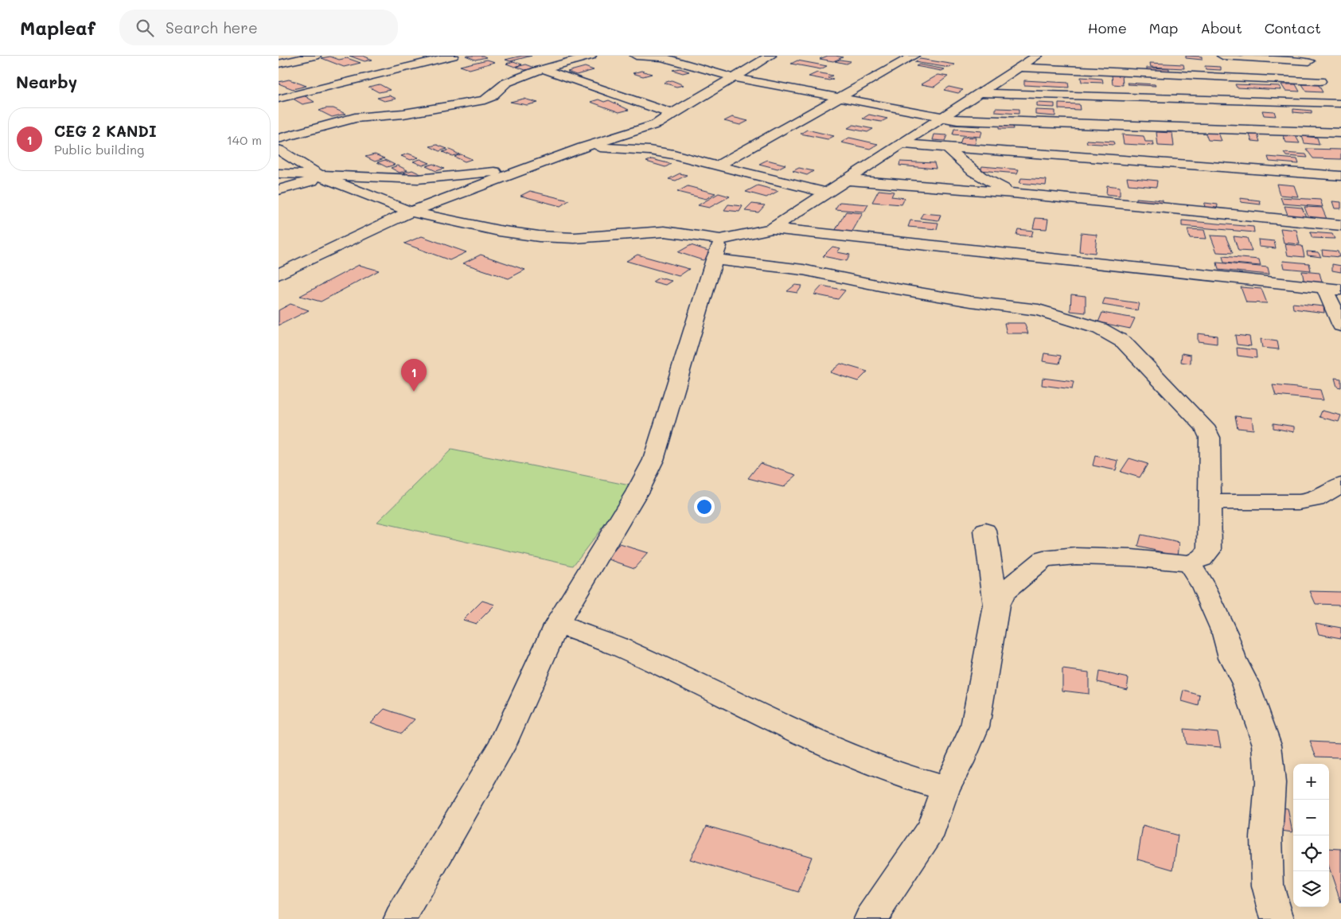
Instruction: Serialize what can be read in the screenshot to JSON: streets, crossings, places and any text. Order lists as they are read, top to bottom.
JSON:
{
  "page": {
    "header": "Mapleaf",
    "search": "Search here",
    "nav": [
      "Home",
      "Map",
      "About",
      "Contact"
    ],
    "heading": "Nearby",
    "list": [
      {
        "mark": "1",
        "name": "CEG 2 KANDI",
        "note": "Public building",
        "value": "140 m"
      }
    ],
    "pins": "1",
    "map_buttons": ["+", "−"]
  }
}
